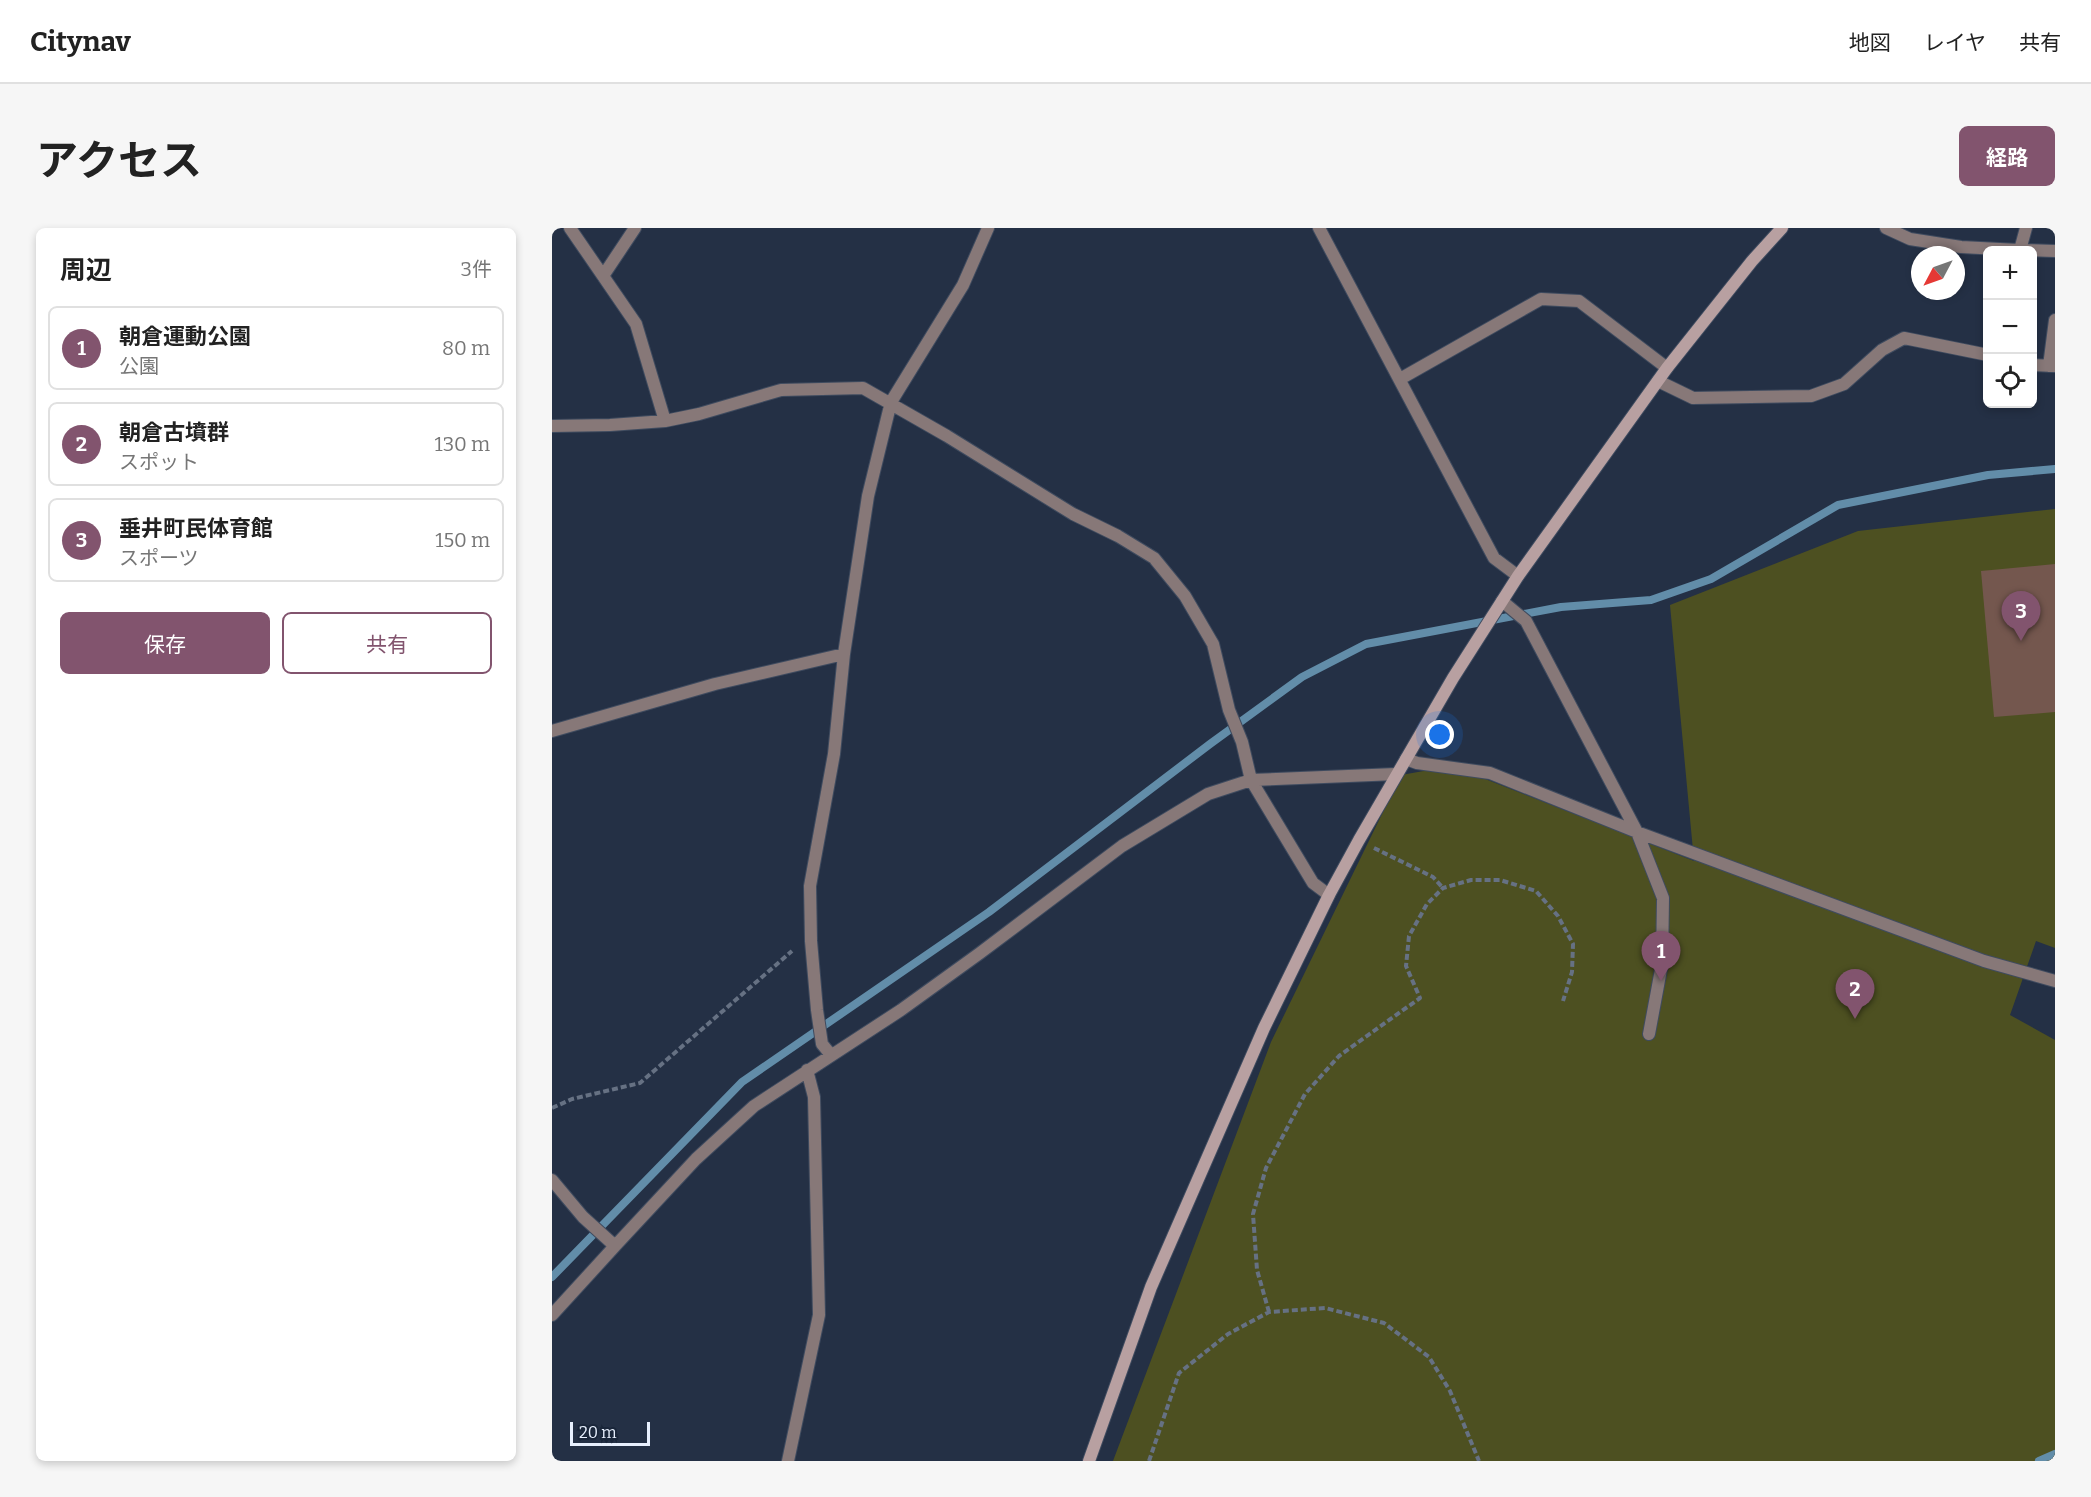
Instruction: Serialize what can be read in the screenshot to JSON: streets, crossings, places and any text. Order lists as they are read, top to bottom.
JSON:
{
  "scale_bar": "20 m",
  "north": "bottom left",
  "page": {
    "header": "Citynav",
    "nav": ["地図", "レイヤ", "共有"],
    "title": "アクセス",
    "buttons": [
      "経路",
      ["保存", "共有"]
    ],
    "heading": ["周辺", "3件"],
    "map_buttons": ["+", "−"],
    "list": [
      {
        "mark": "1",
        "name": "朝倉運動公園",
        "note": "公園",
        "value": "80 m"
      },
      {
        "mark": "2",
        "name": "朝倉古墳群",
        "note": "スポット",
        "value": "130 m"
      },
      {
        "mark": "3",
        "name": "垂井町民体育館",
        "note": "スポーツ",
        "value": "150 m"
      }
    ],
    "pins": ["3", "1", "2"],
    "scale": "20 m"
  }
}
